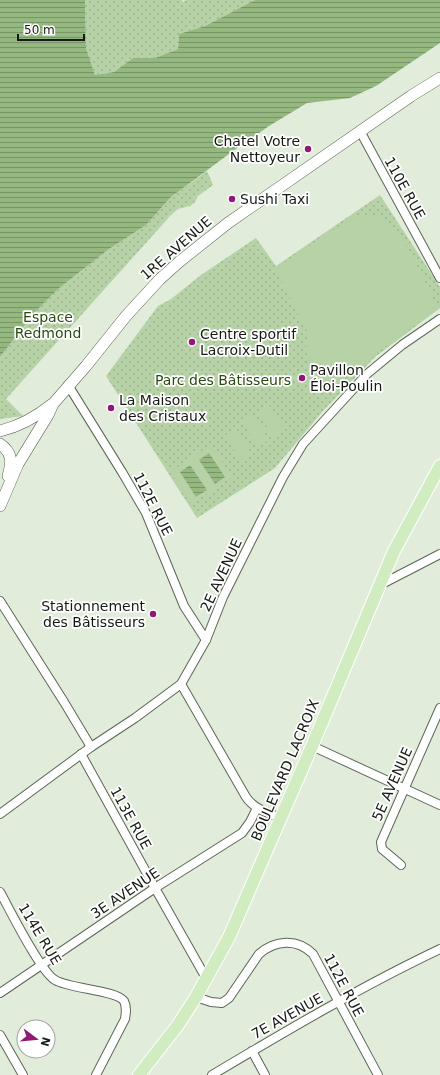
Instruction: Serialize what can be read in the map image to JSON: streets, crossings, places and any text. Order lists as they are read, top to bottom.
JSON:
{
  "streets": {
    "main road": ["BOULEVARD LACROIX"],
    "street": [
      "110E RUE",
      "1RE AVENUE",
      "112E RUE",
      "2E AVENUE",
      "5E AVENUE",
      "113E RUE",
      "3E AVENUE",
      "114E RUE",
      "7E AVENUE"
    ]
  },
  "crossings": [
    ["110E RUE", "1RE AVENUE"],
    ["1RE AVENUE", "112E RUE"],
    ["112E RUE", "2E AVENUE"],
    ["112E RUE", "BOULEVARD LACROIX"],
    ["112E RUE", "7E AVENUE"],
    ["2E AVENUE", "113E RUE"],
    ["BOULEVARD LACROIX", "113E RUE"],
    ["113E RUE", "3E AVENUE"],
    ["3E AVENUE", "114E RUE"]
  ],
  "parks": ["Espace Redmond", "Parc des Bâtisseurs"],
  "places": [
    "Chatel Votre Nettoyeur",
    "Sushi Taxi",
    "Centre sportif Lacroix-Dutil",
    "Pavillon Éloi-Poulin",
    "La Maison des Cristaux",
    "Stationnement des Bâtisseurs"
  ],
  "scale_bar": "50 m",
  "north": "right"
}
